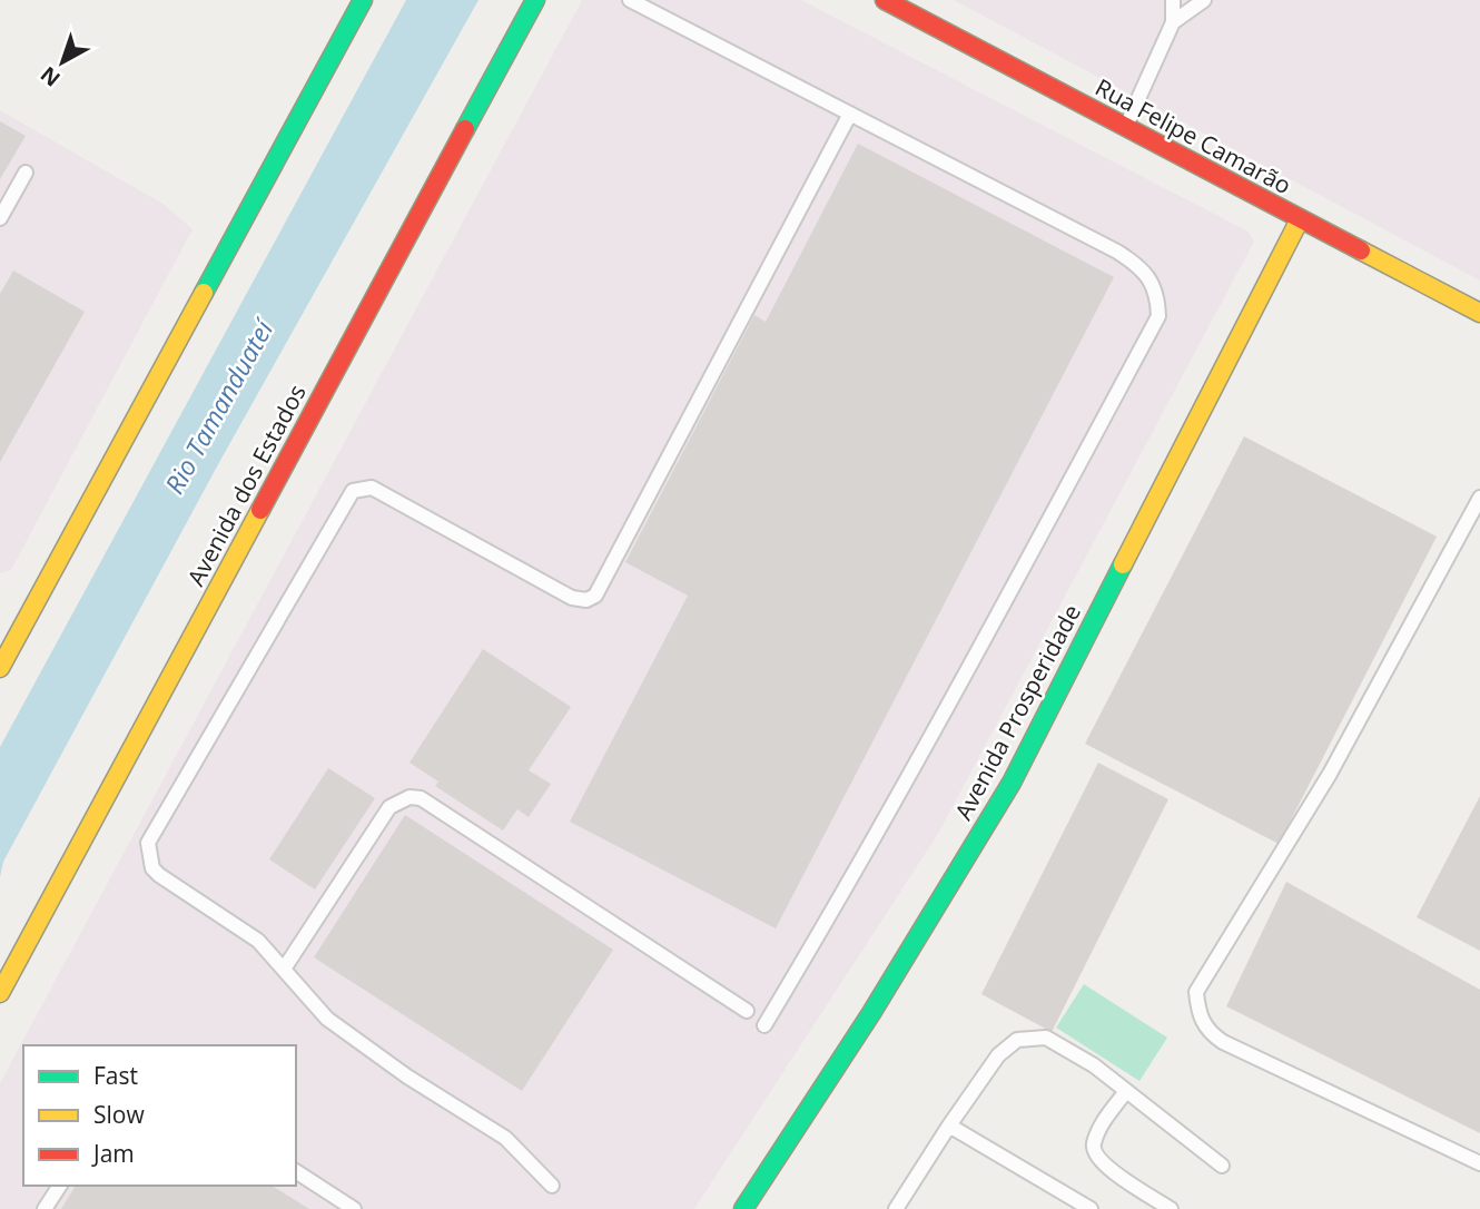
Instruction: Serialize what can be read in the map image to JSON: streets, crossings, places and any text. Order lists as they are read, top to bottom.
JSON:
{
  "streets": {
    "main road": ["Rua Felipe Camarão", "Avenida dos Estados", "Avenida Prosperidade"]
  },
  "crossings": [
    ["Rua Felipe Camarão", "Avenida Prosperidade"]
  ],
  "water": ["Rio Tamanduateí"],
  "legend": ["Fast", "Slow", "Jam"],
  "north": "bottom left"
}
